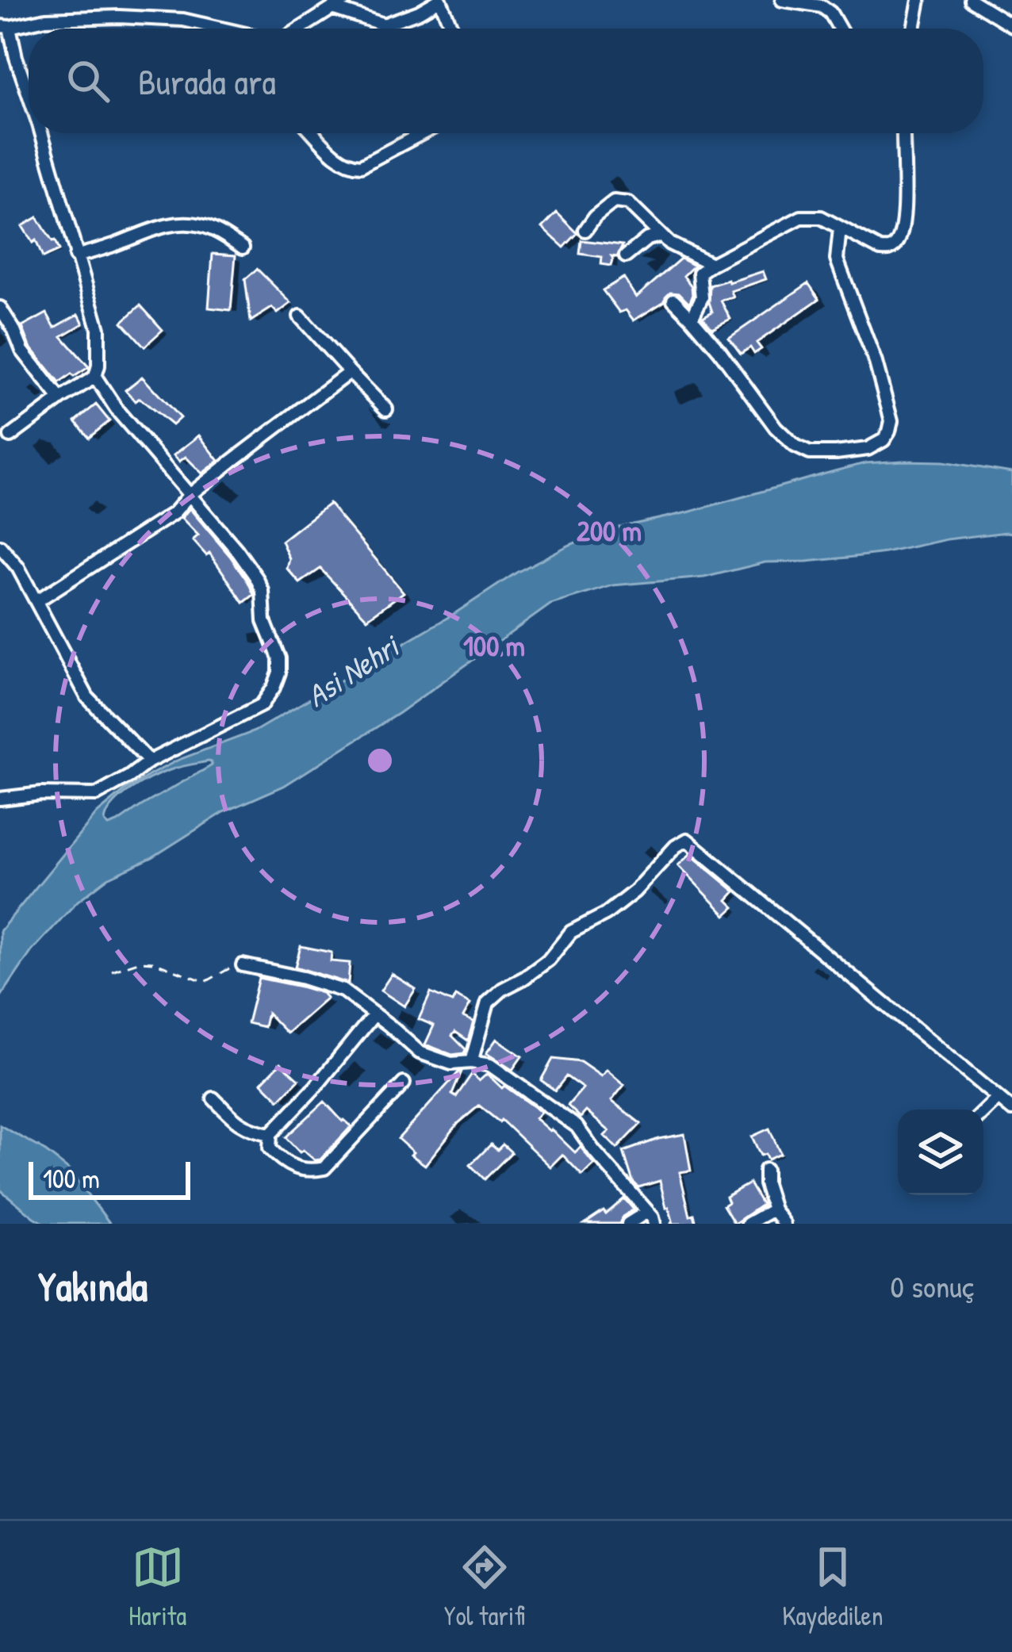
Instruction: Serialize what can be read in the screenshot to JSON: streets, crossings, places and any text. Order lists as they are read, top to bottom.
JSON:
{
  "water": ["Asi Nehri"],
  "scale_bar": "100 m",
  "page": {
    "search": "Burada ara",
    "scale": "100 m",
    "heading": ["Yakında", "0 sonuç"],
    "nav": ["Harita", "Yol tarifi", "Kaydedilen"]
  },
  "rings": ["200 m", "100 m"]
}
